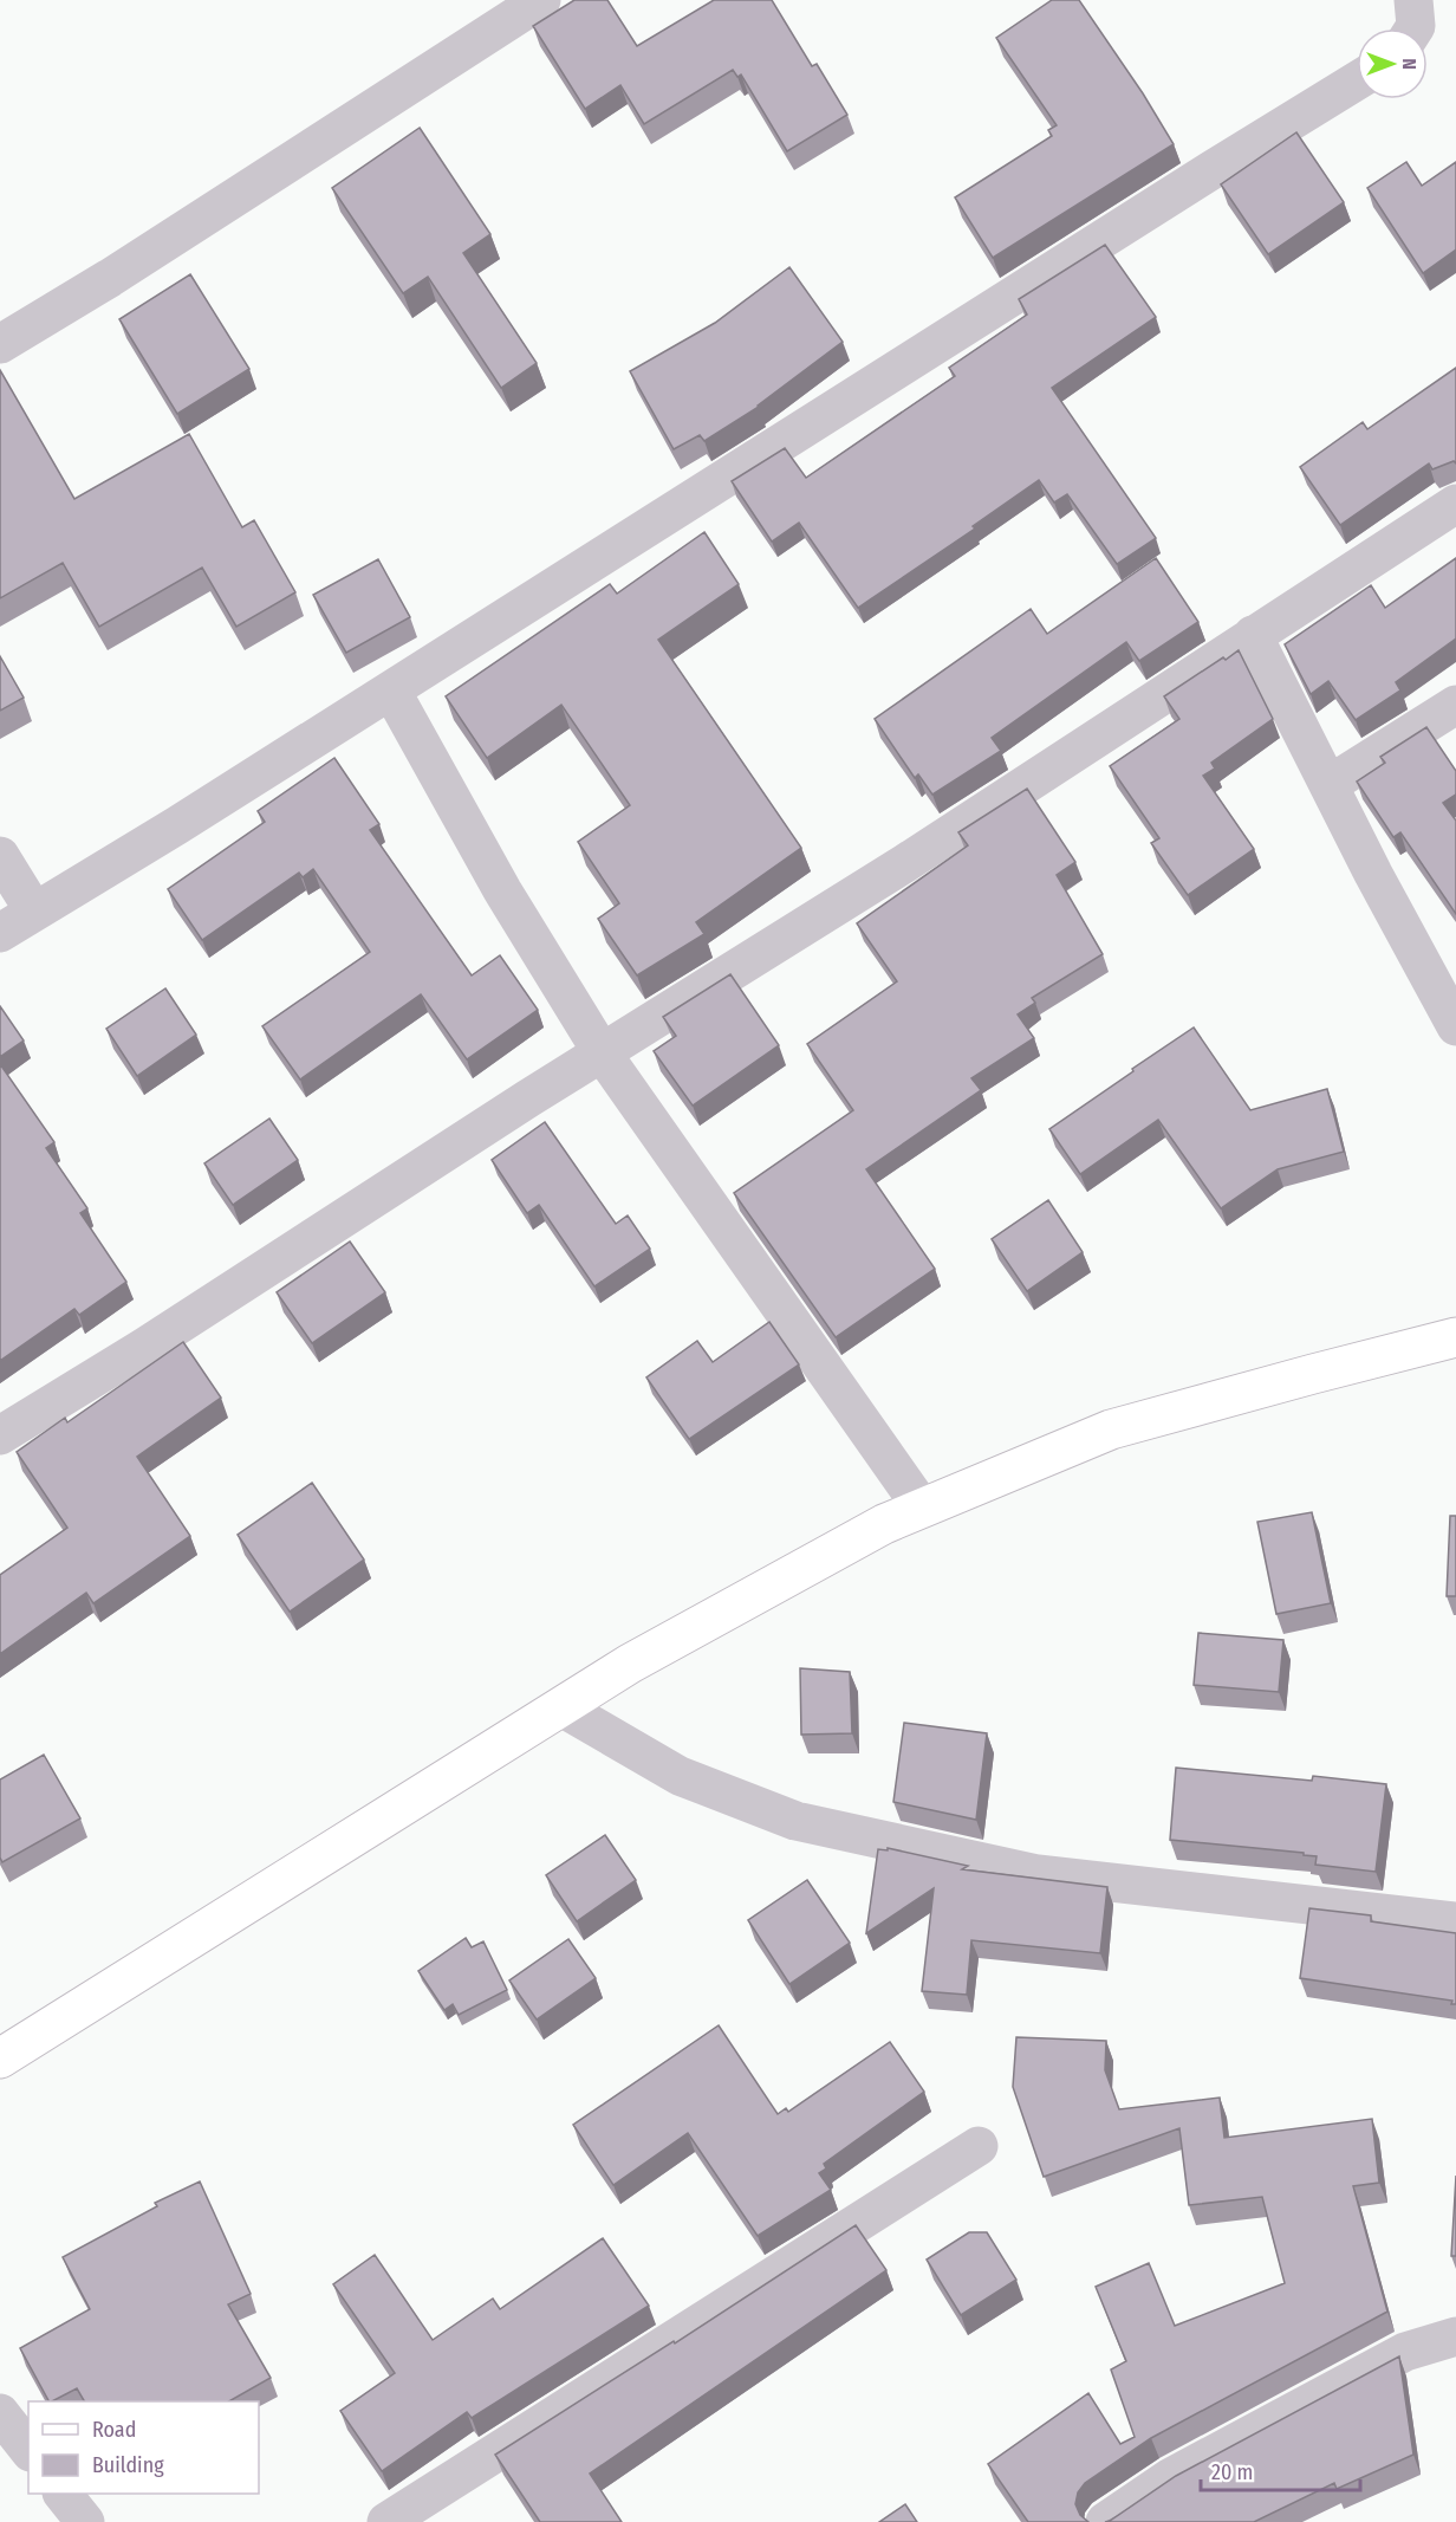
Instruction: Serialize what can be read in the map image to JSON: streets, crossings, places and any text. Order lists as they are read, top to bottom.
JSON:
{
  "legend": ["Road", "Building"],
  "scale_bar": "20 m",
  "north": "right"
}
